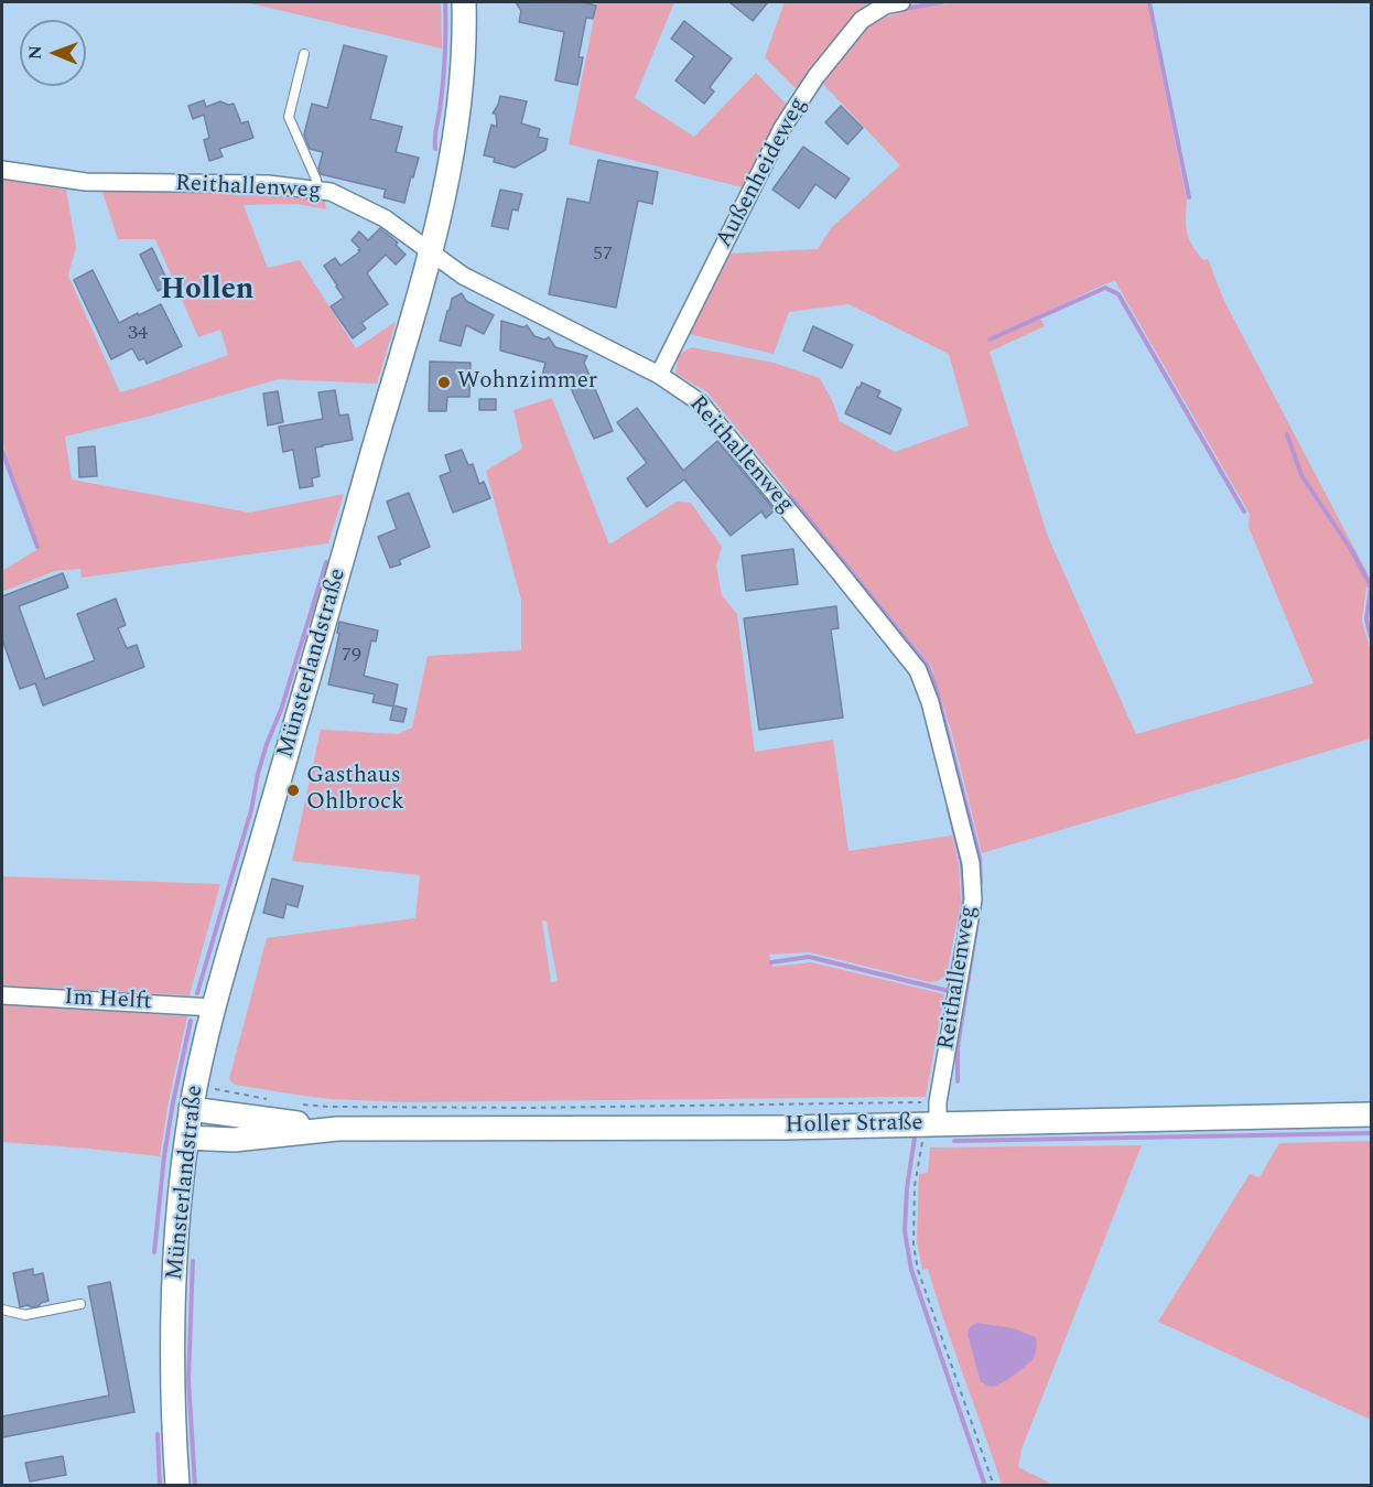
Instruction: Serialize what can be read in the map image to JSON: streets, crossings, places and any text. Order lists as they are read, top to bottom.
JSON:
{
  "streets": {
    "main road": ["Münsterlandstraße", "Holler Straße"],
    "street": ["Außenheideweg", "Reithallenweg", "Im Helft"]
  },
  "crossings": [
    ["Außenheideweg", "Reithallenweg"],
    ["Reithallenweg", "Münsterlandstraße"],
    ["Reithallenweg", "Holler Straße"],
    ["Münsterlandstraße", "Im Helft"],
    ["Münsterlandstraße", "Holler Straße"]
  ],
  "districts": ["Hollen"],
  "places": ["Wohnzimmer", "Gasthaus Ohlbrock"],
  "house_numbers": ["57", "34", "79"],
  "north": "left"
}
